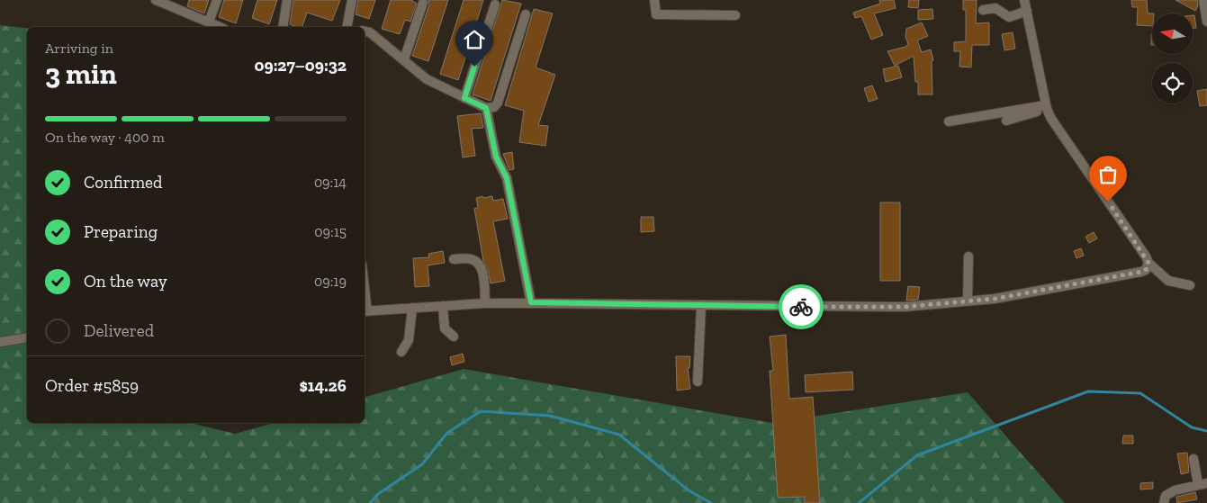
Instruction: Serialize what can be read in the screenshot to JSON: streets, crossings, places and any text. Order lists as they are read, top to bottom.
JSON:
{
  "north": "left",
  "page": {
    "heading": ["3 min", "Arriving in", "09:27–09:32"],
    "panel": ["Order #5859", "$14.26"],
    "bar": "On the way · 400 m",
    "list": [
      ["Confirmed", "09:14"],
      ["Preparing", "09:15"],
      ["On the way", "09:19"],
      "Delivered"
    ]
  }
}
